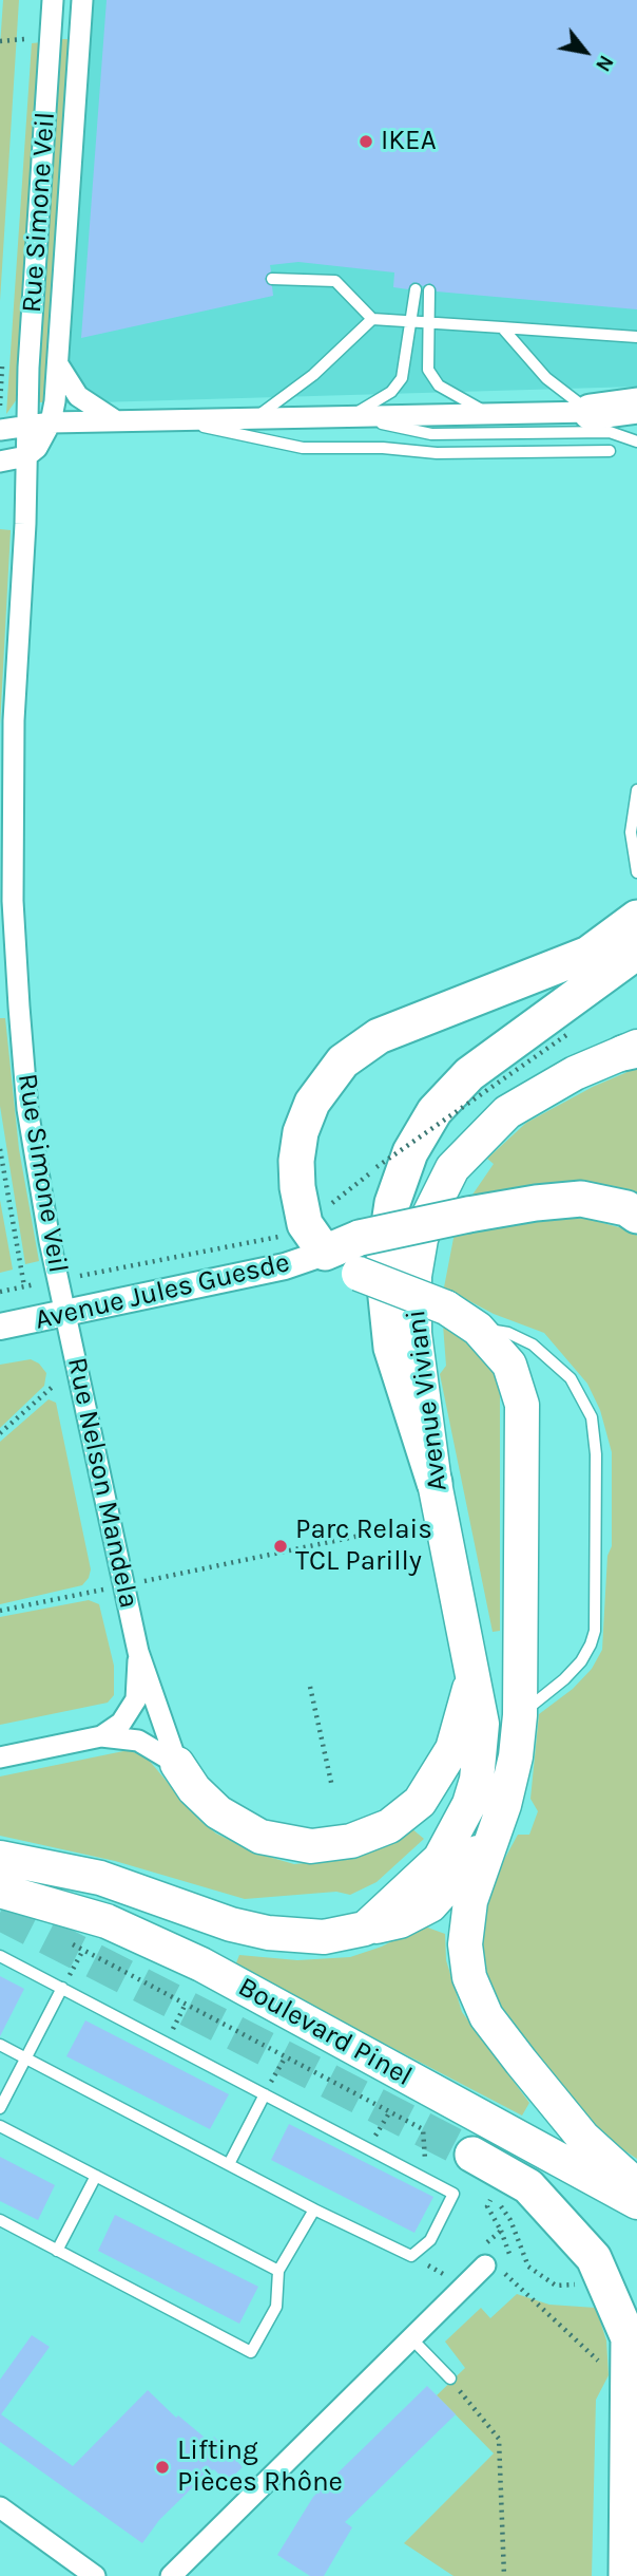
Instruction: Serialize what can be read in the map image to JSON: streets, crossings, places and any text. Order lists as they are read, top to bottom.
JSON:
{
  "streets": {
    "main road": ["Avenue Viviani", "Boulevard Pinel"],
    "street": ["Rue Simone Veil", "Avenue Jules Guesde", "Rue Nelson Mandela"]
  },
  "crossings": [
    ["Rue Simone Veil", "Avenue Jules Guesde"],
    ["Rue Simone Veil", "Rue Nelson Mandela"],
    ["Avenue Jules Guesde", "Rue Nelson Mandela"]
  ],
  "places": ["IKEA", "Parc Relais TCL Parilly", "Lifting Pièces Rhône"],
  "north": "bottom right"
}
